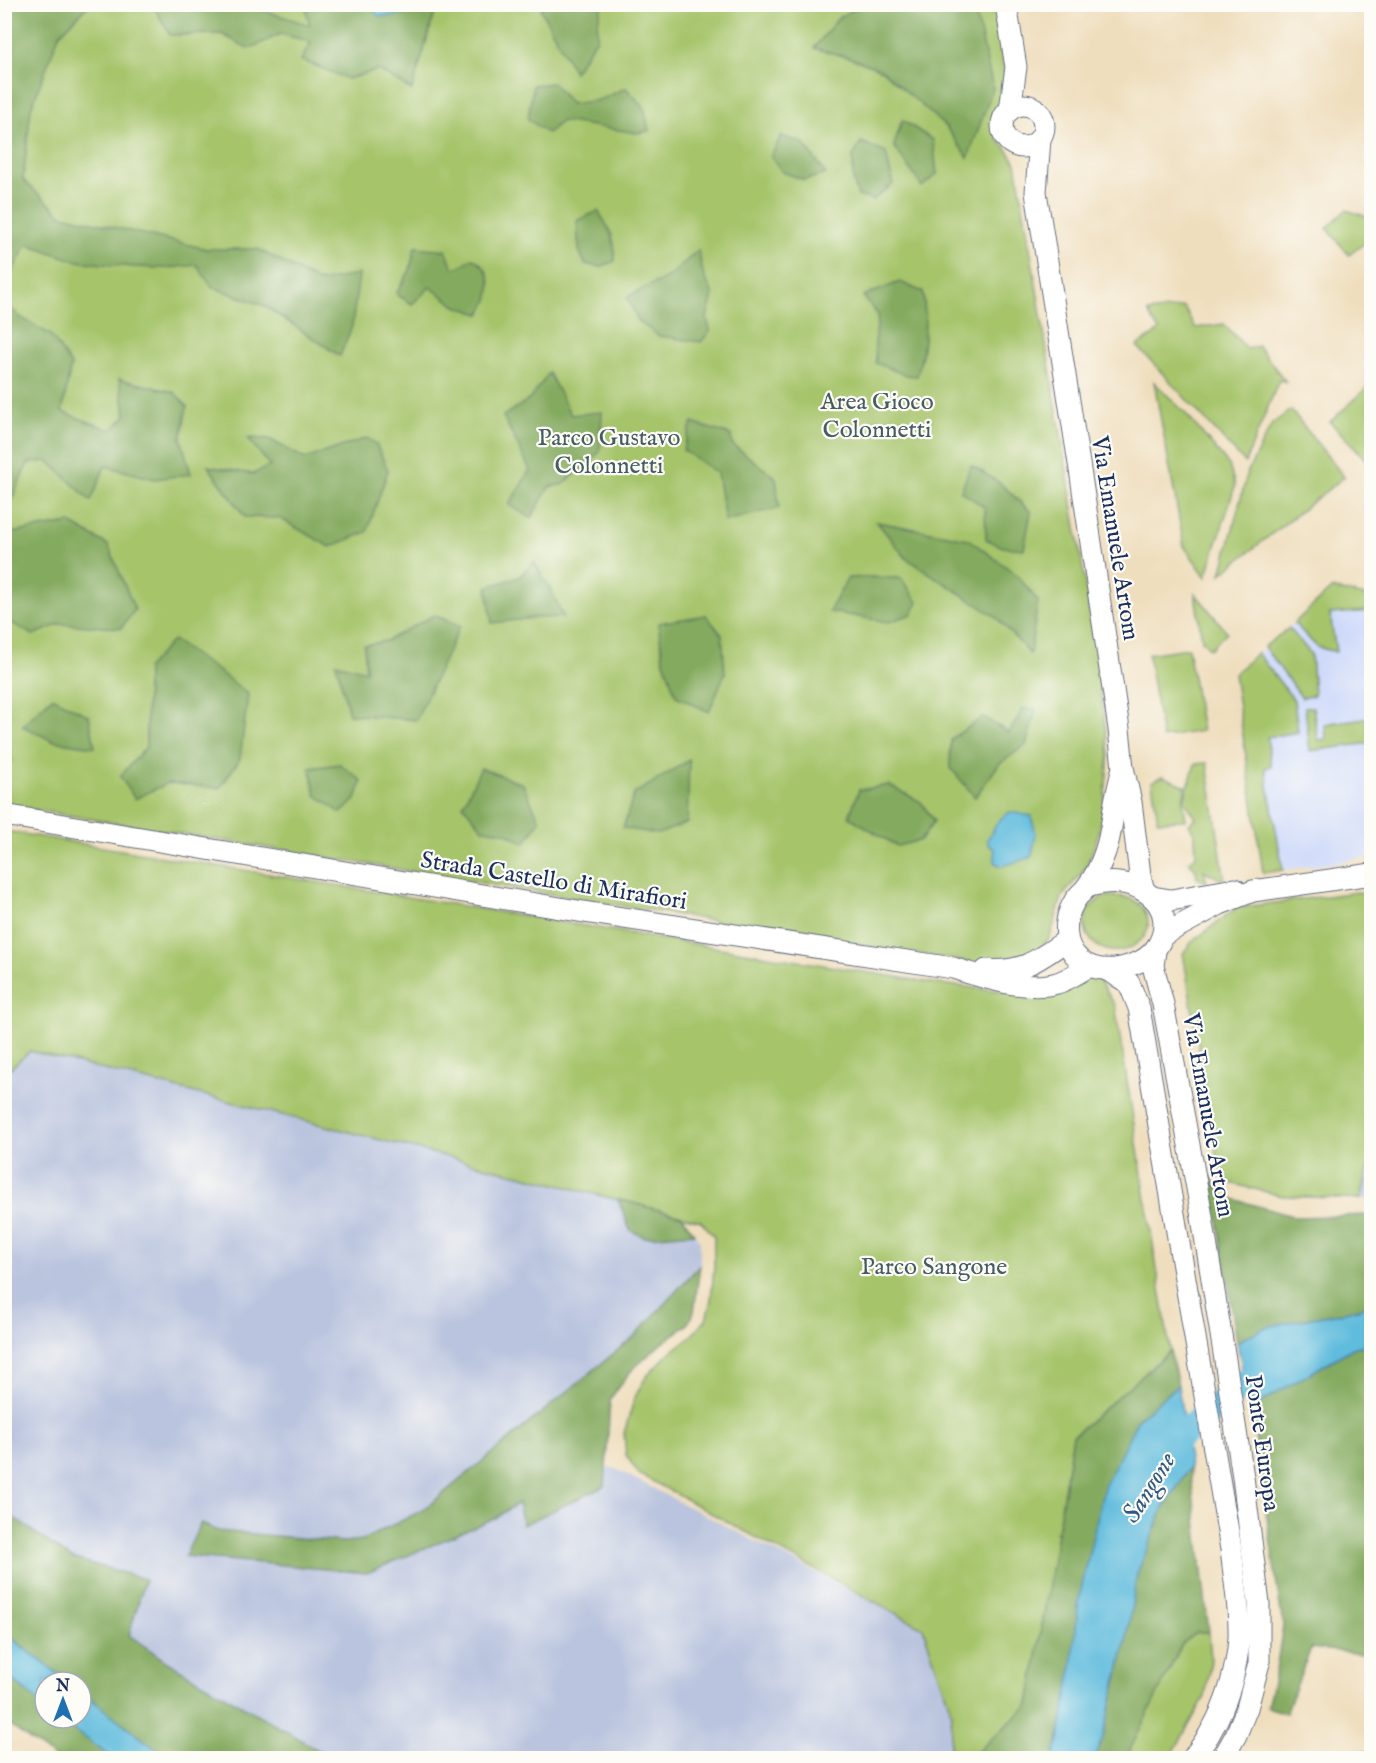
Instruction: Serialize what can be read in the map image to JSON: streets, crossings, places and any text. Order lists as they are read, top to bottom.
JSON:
{
  "streets": {
    "street": ["Via Emanuele Artom", "Strada Castello di Mirafiori", "Ponte Europa"]
  },
  "crossings": [
    ["Via Emanuele Artom", "Strada Castello di Mirafiori"],
    ["Via Emanuele Artom", "Ponte Europa"]
  ],
  "water": ["Sangone"],
  "parks": ["Area Gioco Colonnetti", "Parco Gustavo Colonnetti", "Parco Sangone"],
  "north": "top"
}
